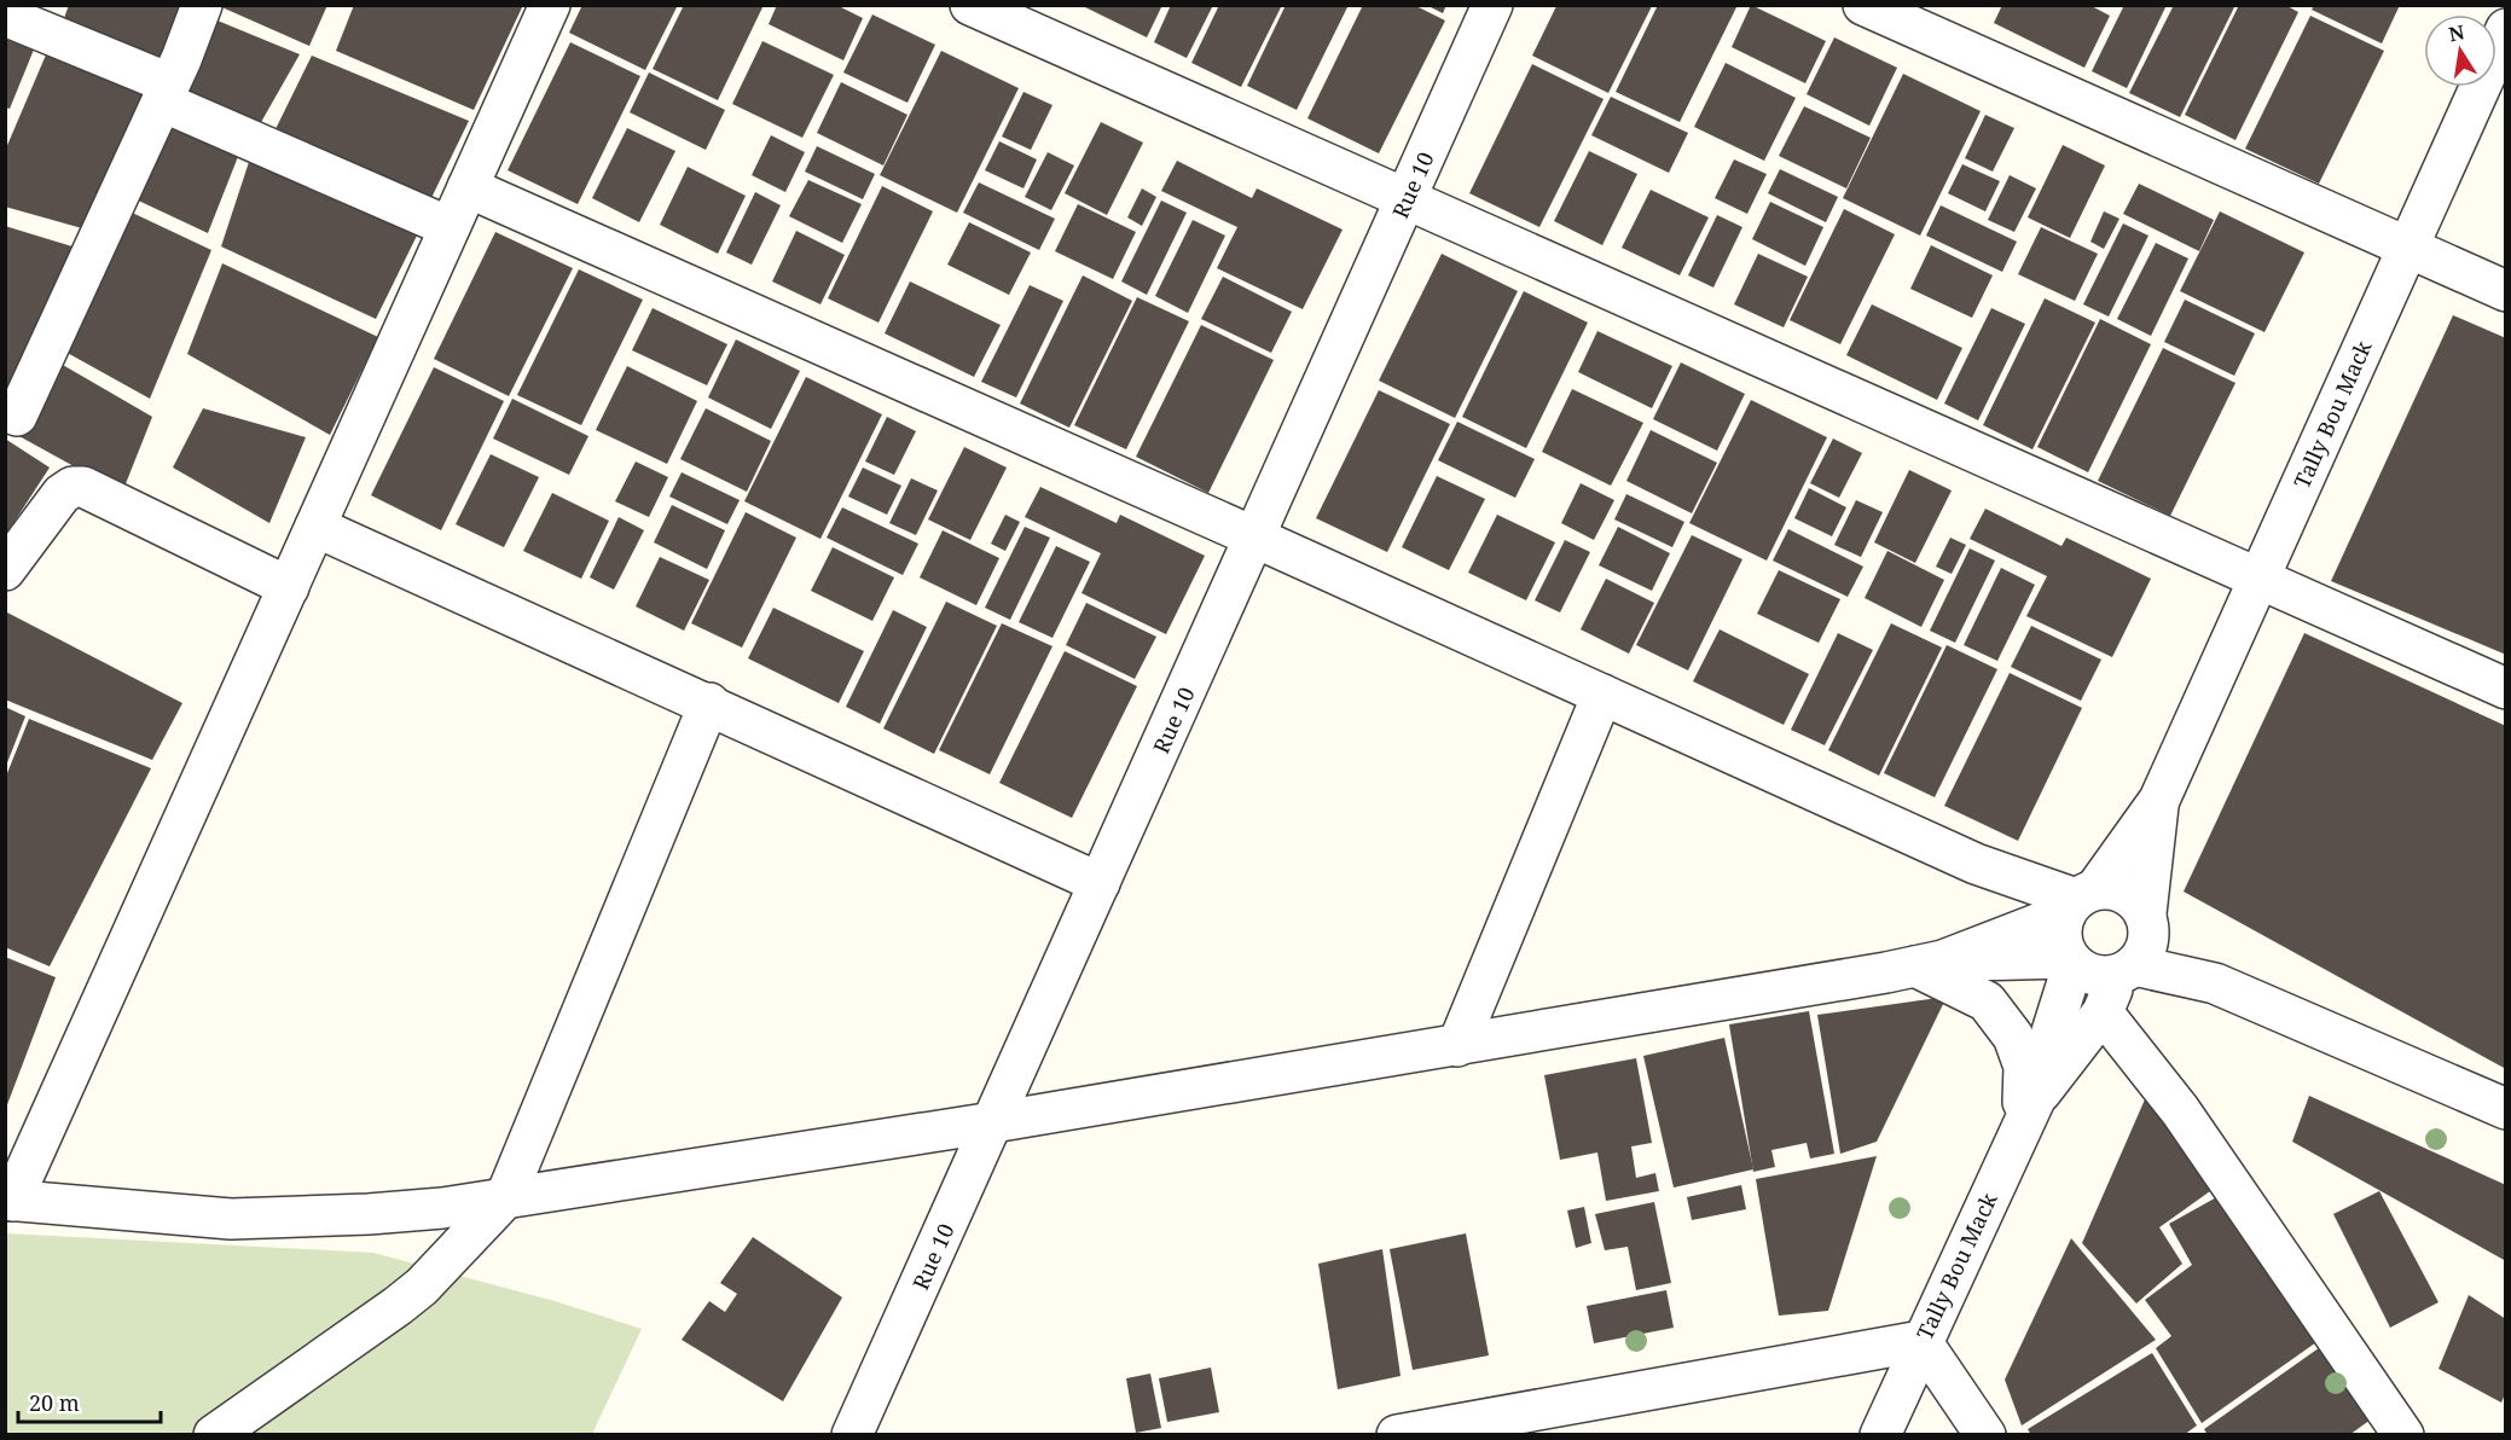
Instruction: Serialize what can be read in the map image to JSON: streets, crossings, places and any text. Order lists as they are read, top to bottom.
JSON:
{
  "streets": {
    "street": ["Rue 10", "Tally Bou Mack"]
  },
  "scale_bar": "20 m",
  "north": "top"
}
